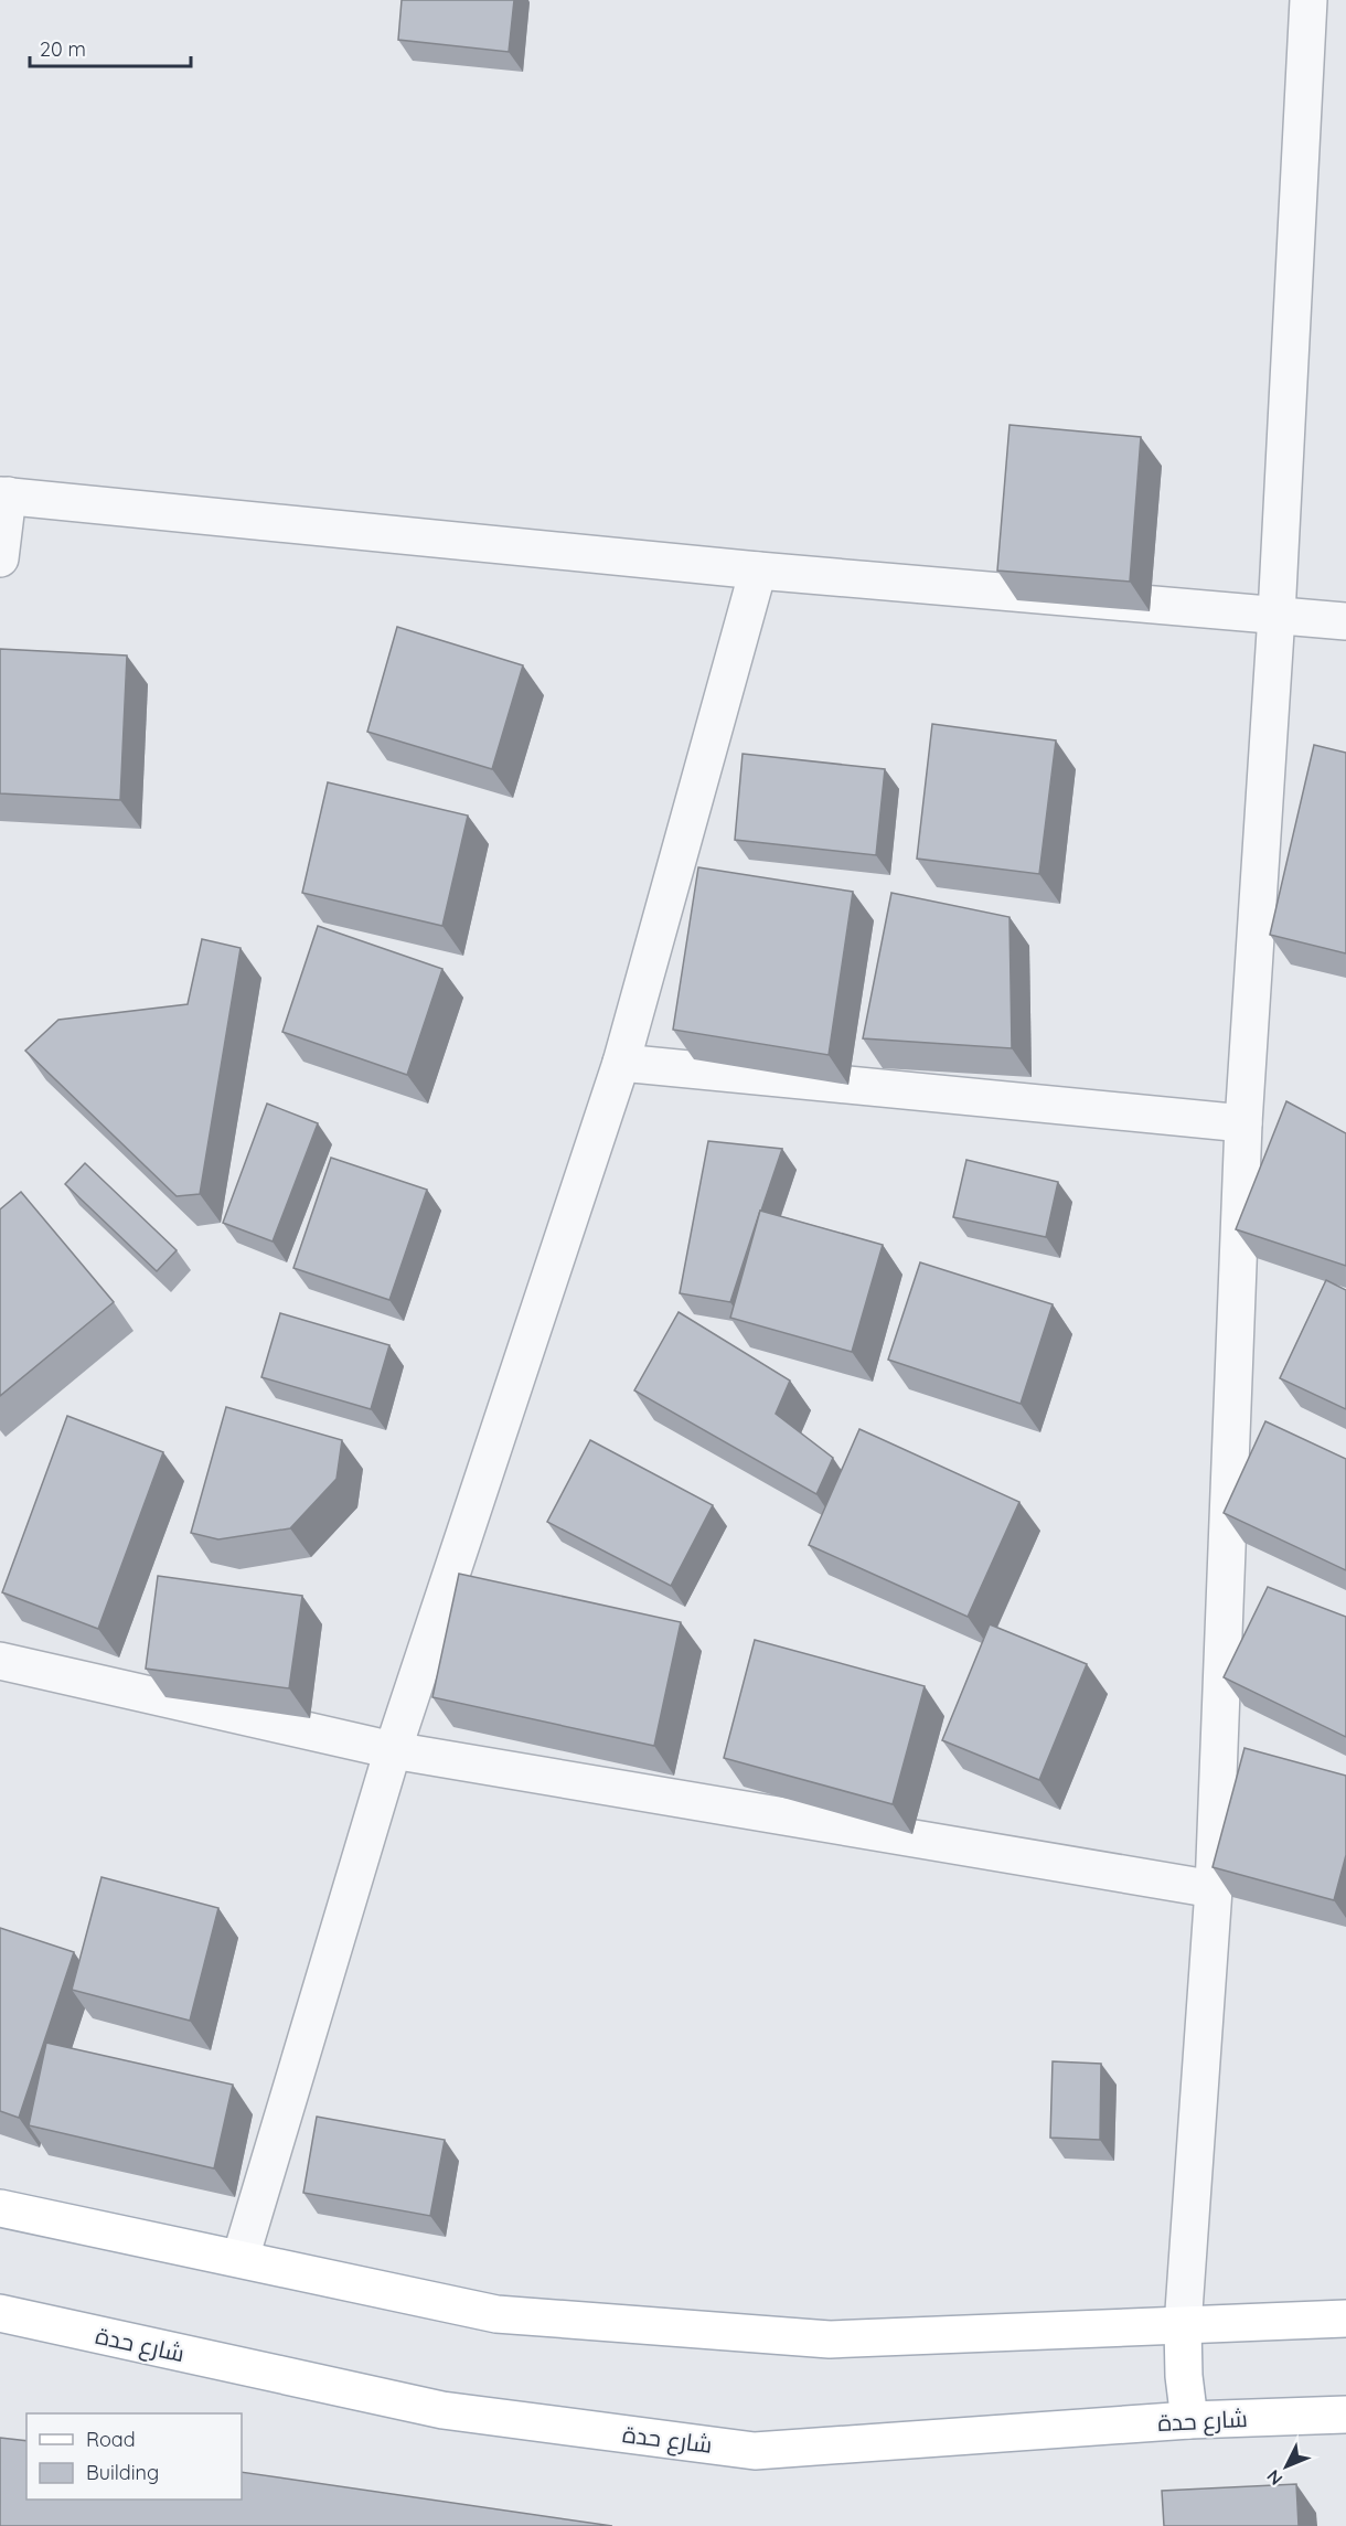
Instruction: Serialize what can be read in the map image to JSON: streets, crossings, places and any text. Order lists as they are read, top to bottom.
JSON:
{
  "streets": {
    "main road": ["شارع حدة"]
  },
  "legend": ["Road", "Building"],
  "scale_bar": "20 m",
  "north": "bottom left"
}
